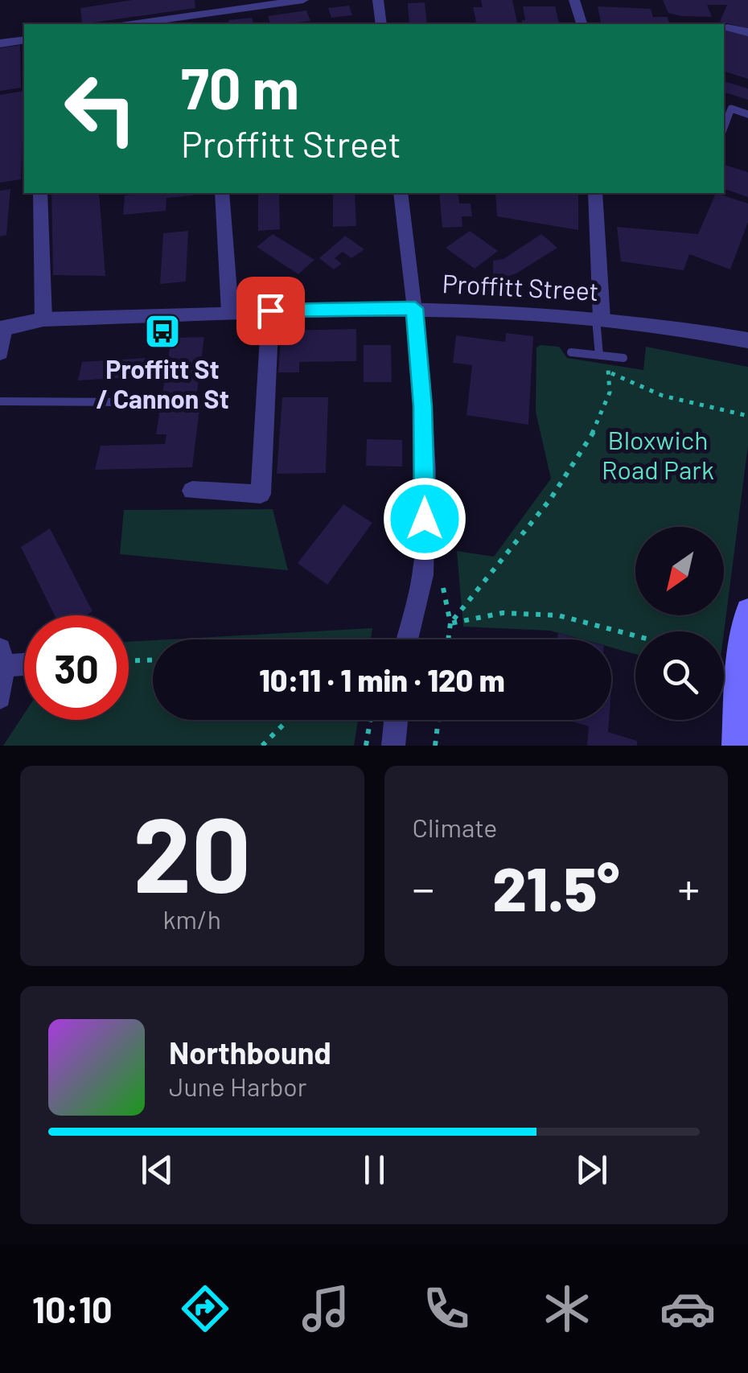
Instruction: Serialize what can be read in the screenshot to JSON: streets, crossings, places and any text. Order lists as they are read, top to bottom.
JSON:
{
  "streets": {
    "street": ["Proffitt Street"]
  },
  "parks": ["Bloxwich Road Park"],
  "places": {
    "bus stop": ["Proffitt St / Cannon St"]
  },
  "north": "bottom left",
  "page": {
    "turn": ["70 m", "Proffitt Street"],
    "limit": "30",
    "trip": "10:11 · 1 min · 120 m",
    "tile": [
      ["20", "km/h"],
      "Climate"
    ],
    "heat": ["−", "21.5°", "+"],
    "song": ["Northbound", "June Harbor"],
    "tabs": "10:10"
  }
}
